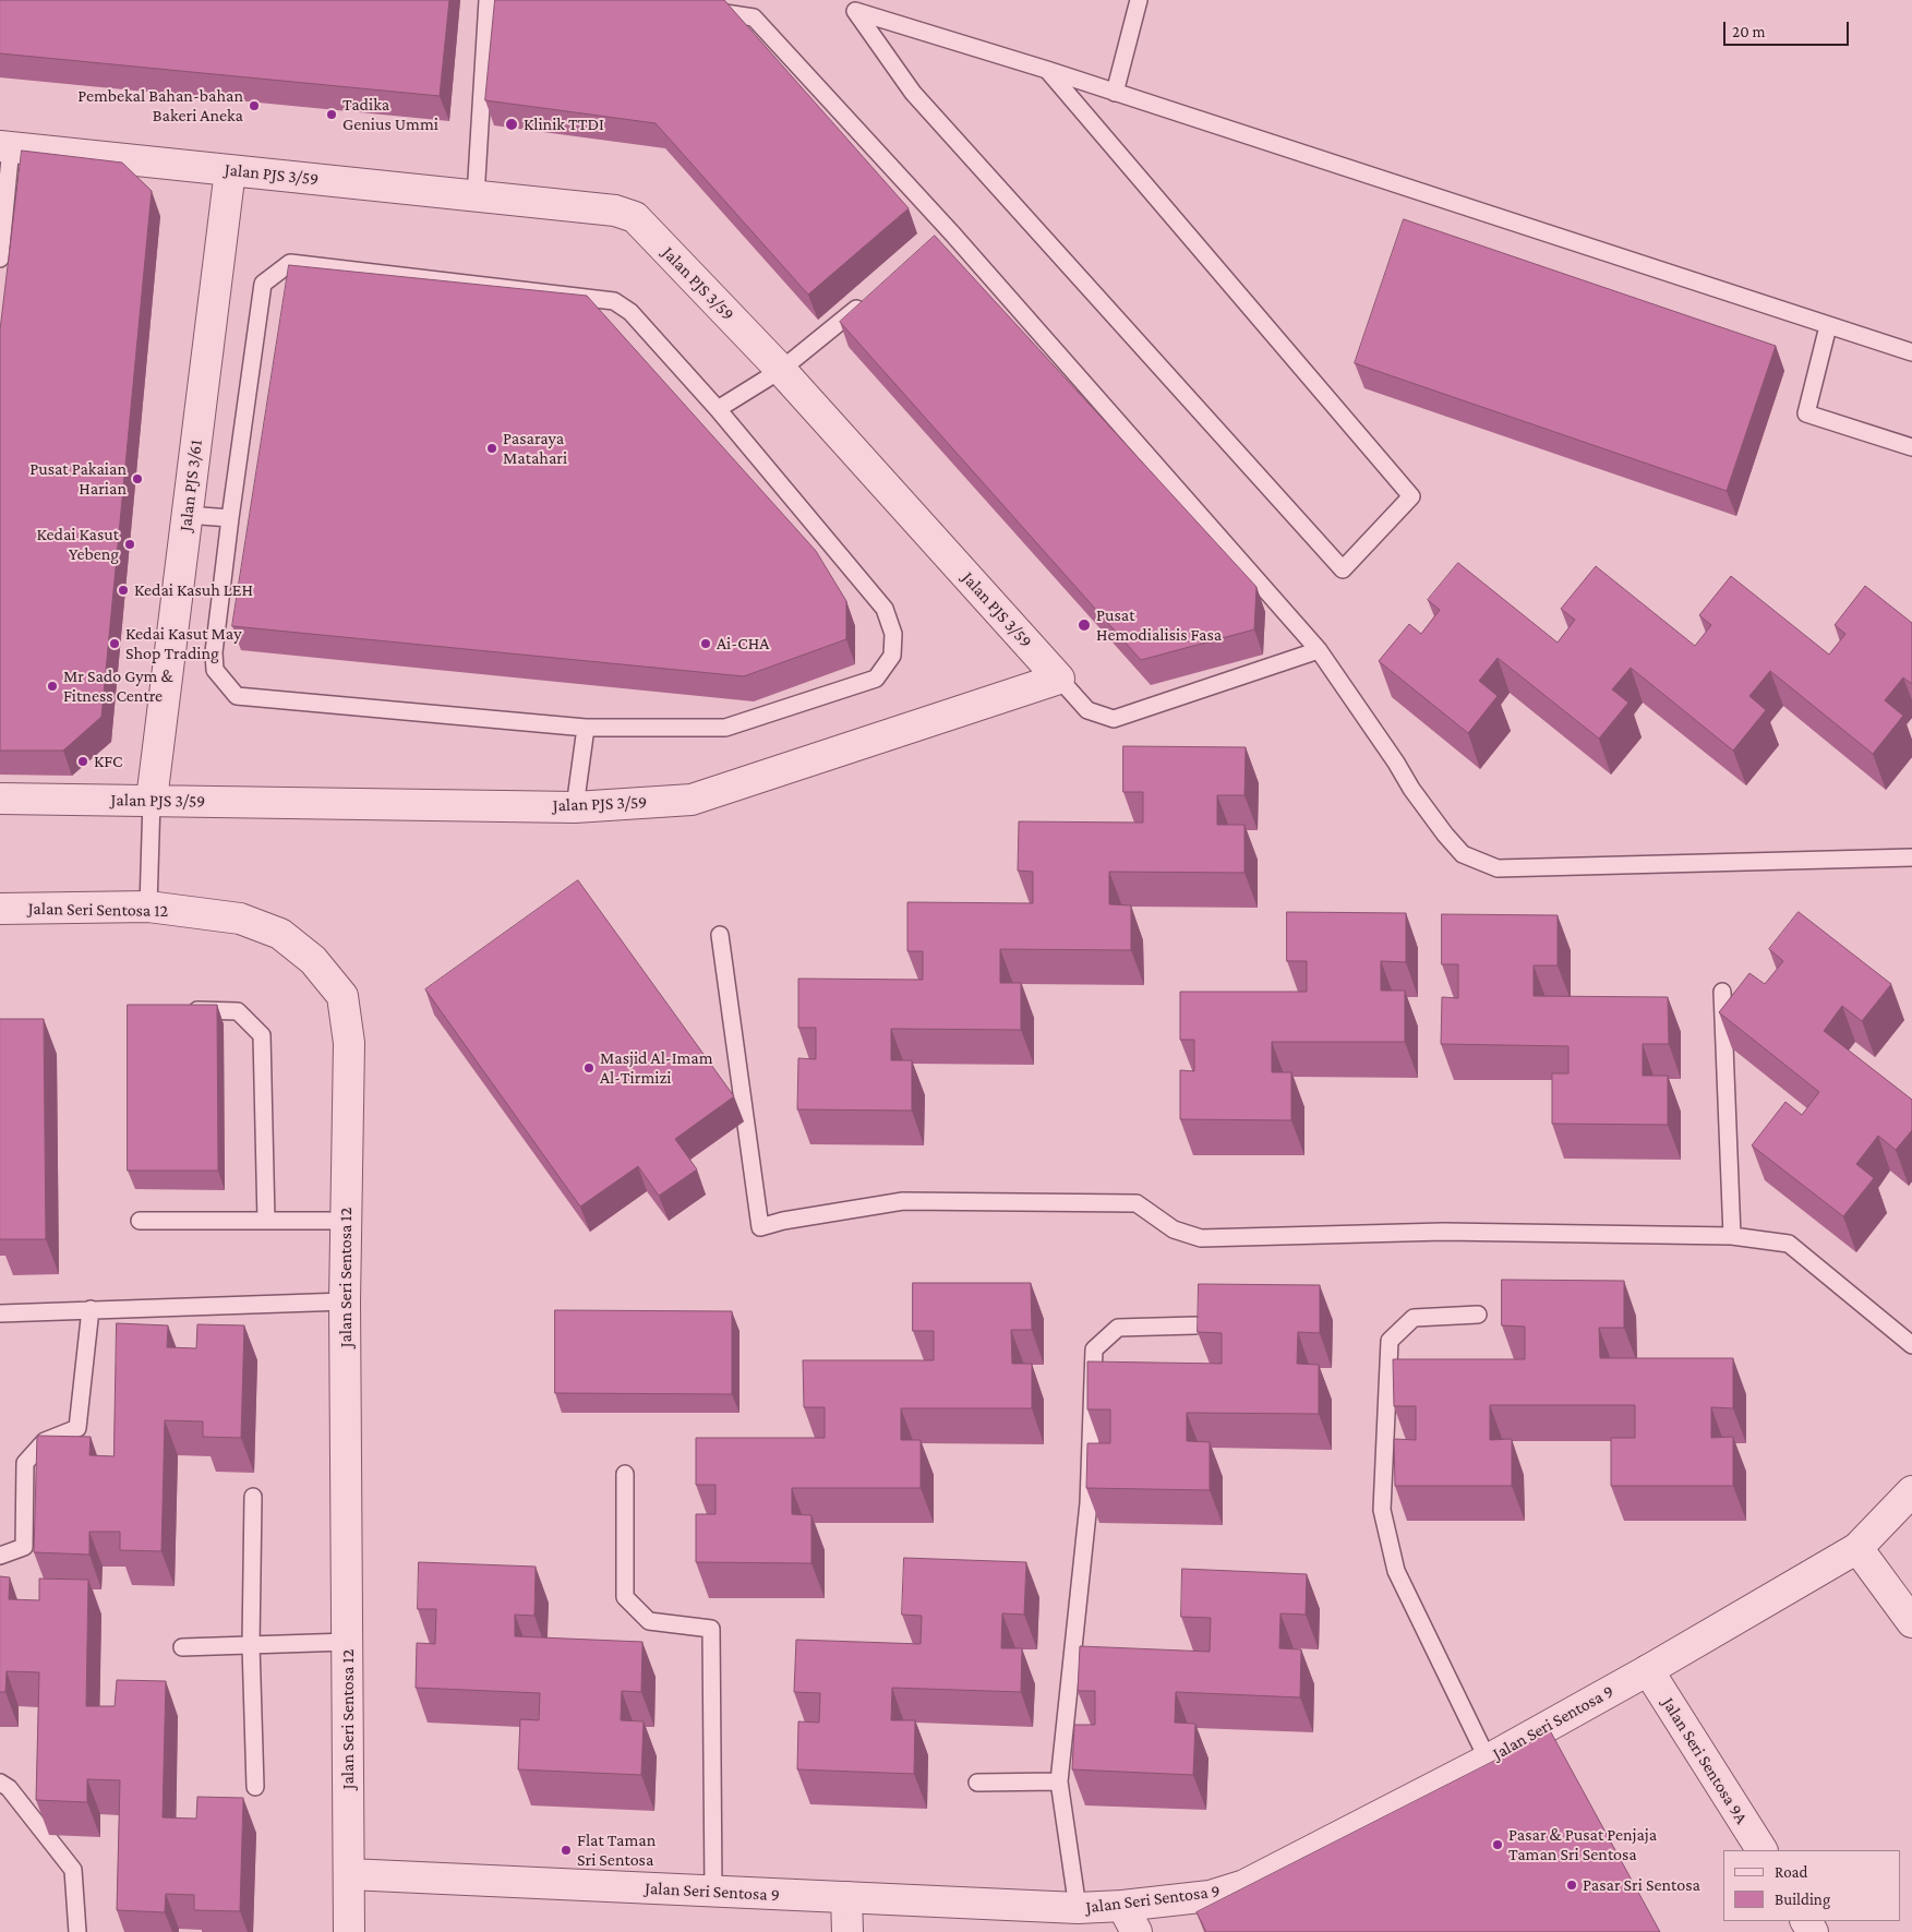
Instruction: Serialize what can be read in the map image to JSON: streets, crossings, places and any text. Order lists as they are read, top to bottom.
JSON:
{
  "streets": {
    "street": [
      "Jalan PJS 3/59",
      "Jalan PJS 3/61",
      "Jalan Seri Sentosa 12",
      "Jalan Seri Sentosa 9",
      "Jalan Seri Sentosa 9A"
    ]
  },
  "crossings": [
    ["Jalan PJS 3/59", "Jalan PJS 3/61"],
    ["Jalan Seri Sentosa 12", "Jalan Seri Sentosa 9"],
    ["Jalan Seri Sentosa 9", "Jalan Seri Sentosa 9A"]
  ],
  "places": [
    "Pembekal Bahan-bahan Bakeri Aneka",
    "Tadika Genius Ummi",
    "Klinik TTDI",
    "Pasaraya Matahari",
    "Pusat Pakaian Harian",
    "Kedai Kasut Yebeng",
    "Kedai Kasuh LEH",
    "Pusat Hemodialisis Fasa",
    "Kedai Kasut May Shop Trading",
    "Ai-CHA",
    "Mr Sado Gym & Fitness Centre",
    "KFC",
    "Masjid Al-Imam Al-Tirmizi",
    "Pasar & Pusat Penjaja Taman Sri Sentosa",
    "Flat Taman Sri Sentosa",
    "Pasar Sri Sentosa"
  ],
  "legend": ["Road", "Building"],
  "scale_bar": "20 m"
}
